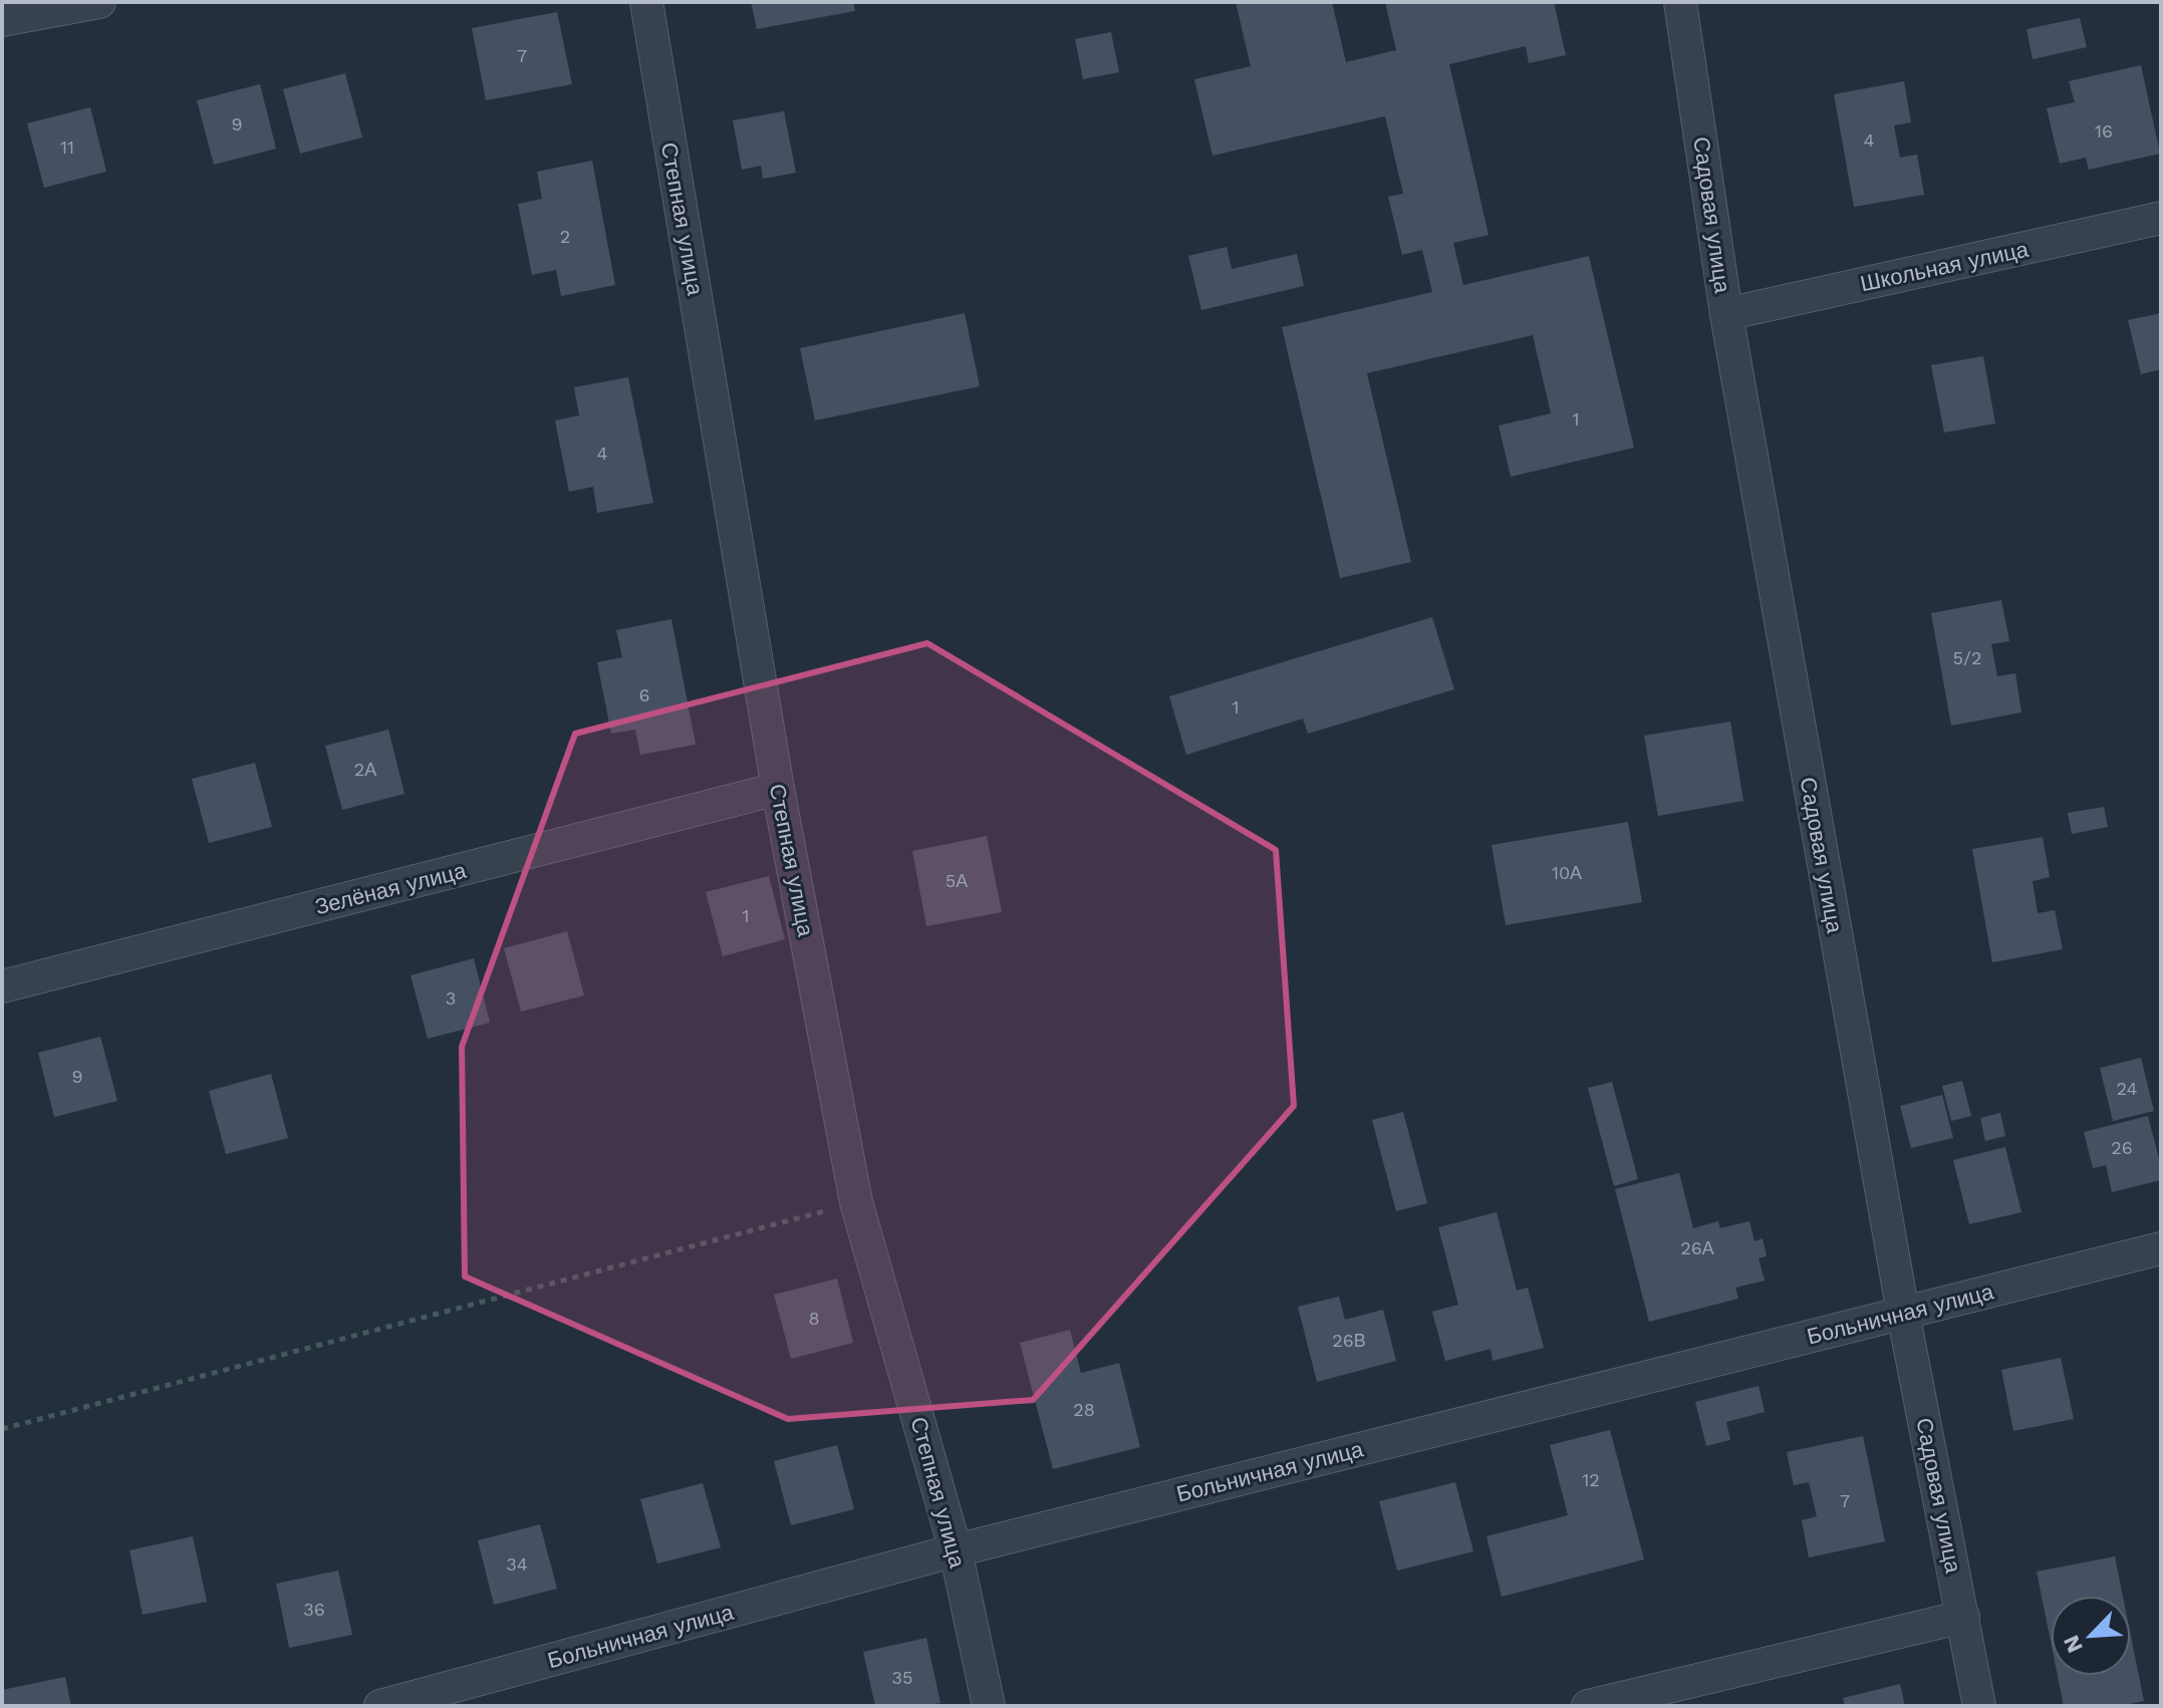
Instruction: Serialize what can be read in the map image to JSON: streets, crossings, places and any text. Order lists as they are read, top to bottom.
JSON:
{
  "streets": {
    "street": [
      "Садовая улица",
      "Степная улица",
      "Школьная улица",
      "Зелёная улица",
      "Больничная улица"
    ]
  },
  "crossings": [
    ["Садовая улица", "Школьная улица"],
    ["Садовая улица", "Больничная улица"],
    ["Степная улица", "Зелёная улица"],
    ["Степная улица", "Больничная улица"]
  ],
  "house_numbers": [
    "7",
    "9",
    "16",
    "4",
    "11",
    "2",
    "1",
    "4",
    "5/2",
    "6",
    "1",
    "2А",
    "10А",
    "5А",
    "1",
    "3",
    "9",
    "24",
    "26",
    "26А",
    "8",
    "26В",
    "28",
    "12",
    "7",
    "34",
    "36",
    "35"
  ],
  "north": "bottom left"
}
